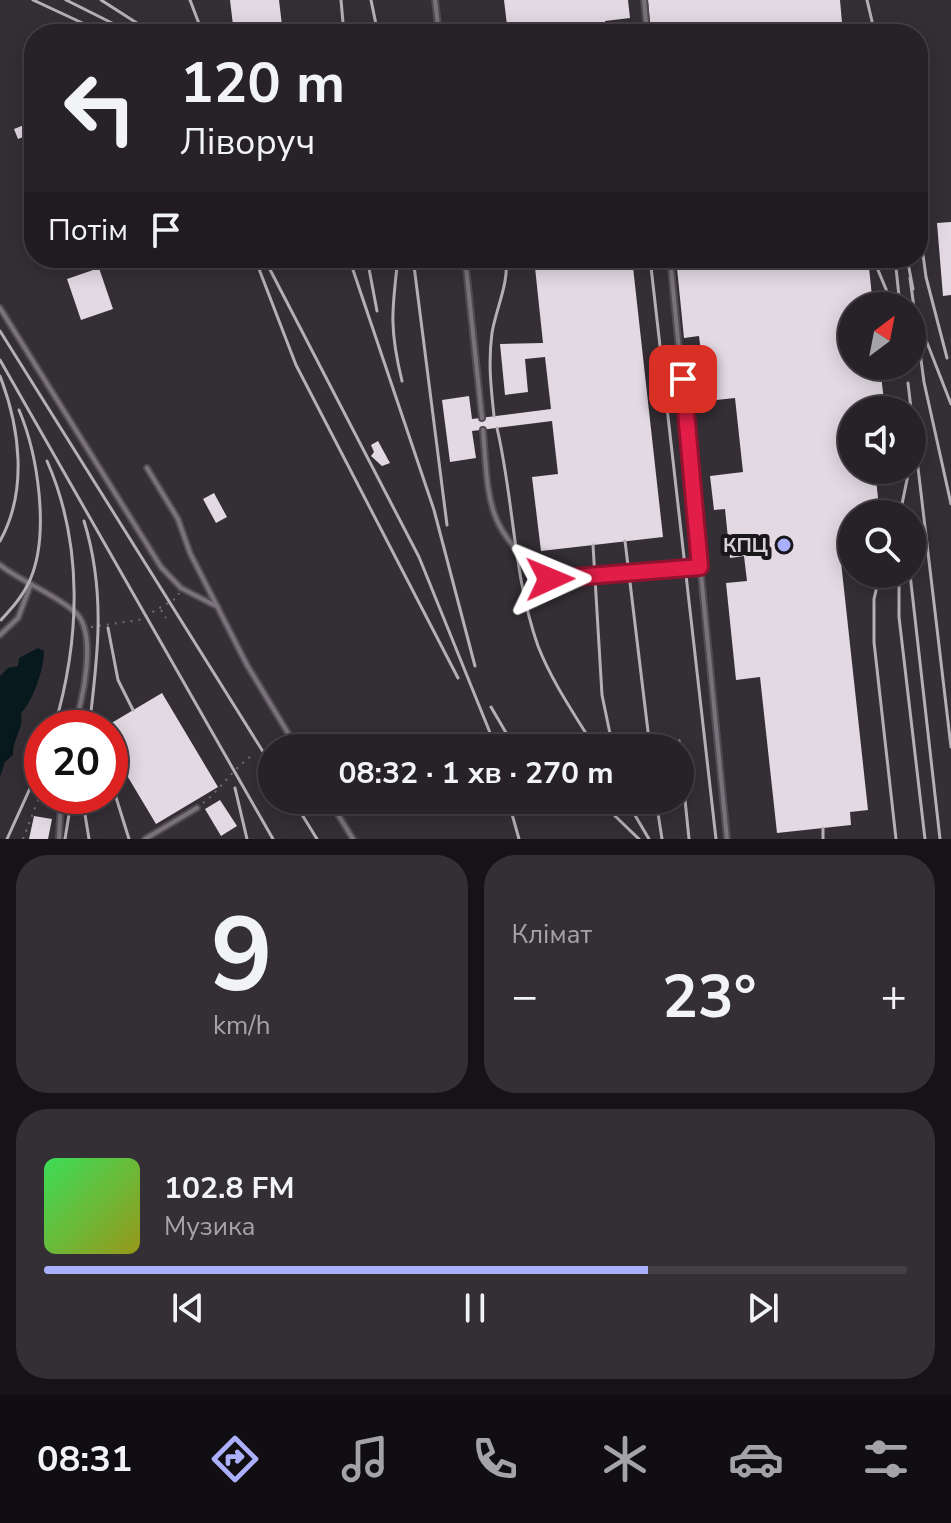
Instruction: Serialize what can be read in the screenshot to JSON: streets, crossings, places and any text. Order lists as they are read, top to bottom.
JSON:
{
  "places": ["КПЦ"],
  "north": "top right",
  "page": {
    "turn": ["120 m", "Ліворуч"],
    "then": "Потім",
    "limit": "20",
    "trip": "08:32 · 1 хв · 270 m",
    "tile": [
      ["9", "km/h"],
      "Клімат"
    ],
    "heat": ["−", "23°", "+"],
    "song": ["102.8 FM", "Музика"],
    "tabs": "08:31"
  }
}
